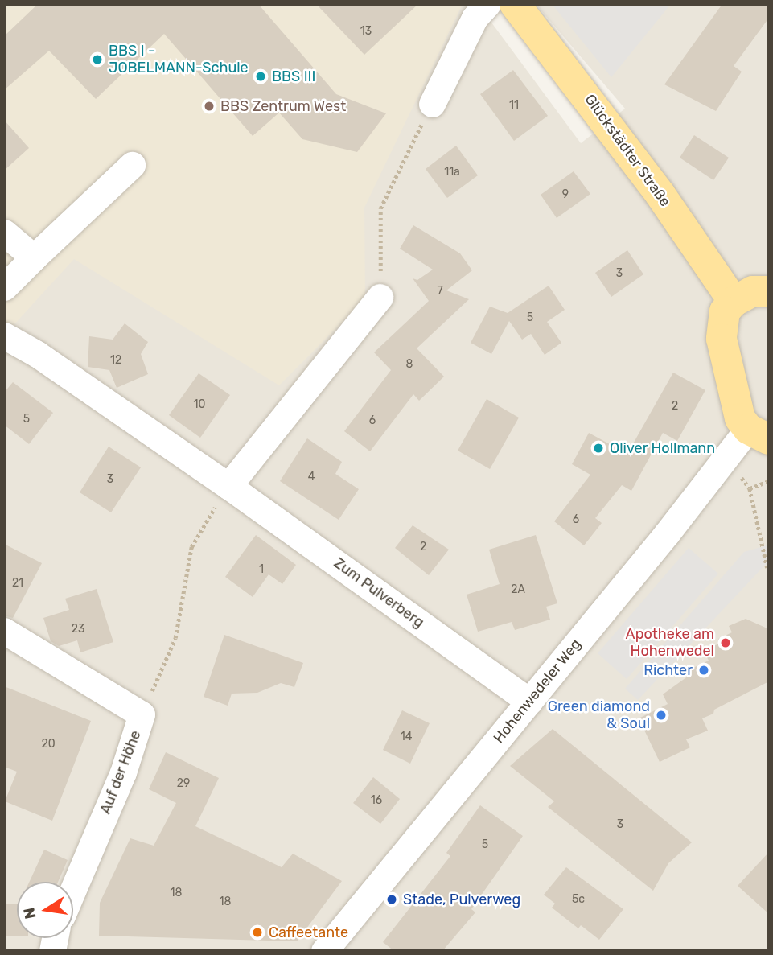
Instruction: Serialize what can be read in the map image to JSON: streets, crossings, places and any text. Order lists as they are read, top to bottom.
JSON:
{
  "streets": {
    "main road": ["Glückstädter Straße"],
    "street": ["Zum Pulverberg", "Hohenwedeler Weg", "Auf der Höhe"]
  },
  "crossings": [
    ["Zum Pulverberg", "Hohenwedeler Weg"]
  ],
  "places": [
    "BBS I - JOBELMANN-Schule",
    "BBS III",
    "BBS Zentrum West",
    "Oliver Hollmann",
    "Apotheke am Hohenwedel",
    "Richter",
    "Green diamond & Soul",
    "Stade, Pulverweg",
    "Caffeetante"
  ],
  "house_numbers": [
    "13",
    "11",
    "11a",
    "9",
    "3",
    "7",
    "5",
    "12",
    "8",
    "10",
    "2",
    "5",
    "6",
    "4",
    "3",
    "6",
    "2",
    "1",
    "21",
    "2A",
    "23",
    "14",
    "20",
    "29",
    "16",
    "3",
    "5",
    "18",
    "5c",
    "18"
  ],
  "north": "left"
}
